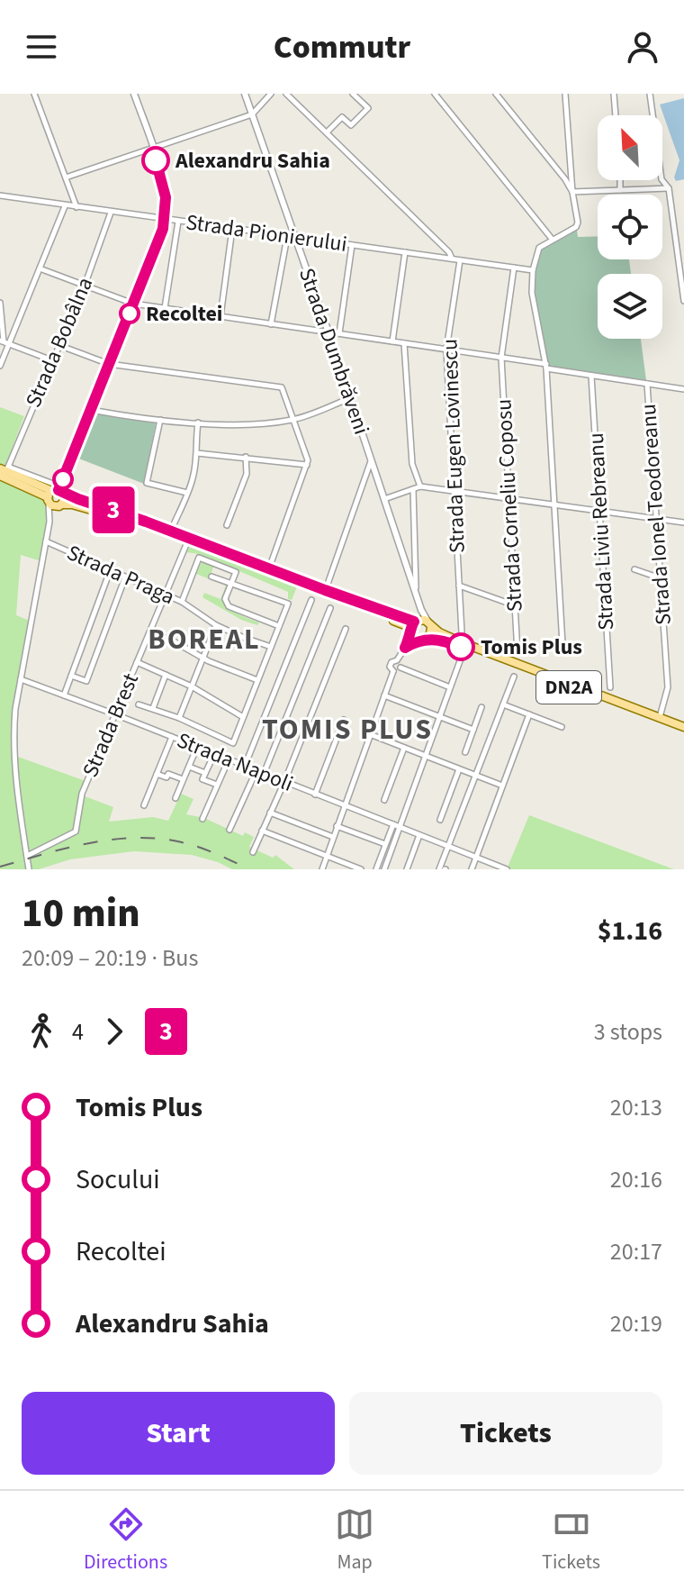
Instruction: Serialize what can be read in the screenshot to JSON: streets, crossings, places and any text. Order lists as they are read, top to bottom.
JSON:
{
  "streets": {
    "main road": ["DN2A"],
    "street": [
      "Strada Pionierului",
      "Strada Bobâlna",
      "Strada Dumbrăveni",
      "Strada Eugen Lovinescu",
      "Strada Corneliu Coposu",
      "Strada Ionel Teodoreanu",
      "Strada Liviu Rebreanu",
      "Strada Praga",
      "Strada Brest",
      "Strada Napoli"
    ]
  },
  "crossings": [
    ["Strada Pionierului", "Strada Bobâlna"],
    ["Strada Pionierului", "Strada Dumbrăveni"],
    ["Strada Pionierului", "Strada Eugen Lovinescu"],
    ["Strada Pionierului", "Strada Corneliu Coposu"],
    ["Strada Bobâlna", "DN2A"],
    ["Strada Dumbrăveni", "DN2A"],
    ["Strada Ionel Teodoreanu", "DN2A"],
    ["Strada Praga", "Strada Brest"],
    ["DN2A", "Strada Brest"],
    ["Strada Brest", "Strada Napoli"]
  ],
  "districts": ["BOREAL", "TOMIS PLUS"],
  "places": ["Alexandru Sahia", "Recoltei", "Tomis Plus"],
  "lines": ["bus line 3"],
  "north": "top left",
  "page": {
    "header": "Commutr",
    "on_map": "3",
    "heading": ["10 min", "20:09 – 20:19 · Bus", "$1.16"],
    "legs": ["4", "3", "3 stops"],
    "list": [
      {
        "name": "Tomis Plus",
        "value": "20:13"
      },
      {
        "name": "Socului",
        "value": "20:16"
      },
      {
        "name": "Recoltei",
        "value": "20:17"
      },
      {
        "name": "Alexandru Sahia",
        "value": "20:19"
      }
    ],
    "buttons": ["Start", "Tickets"],
    "tabs": ["Directions", "Map", "Tickets"]
  }
}
